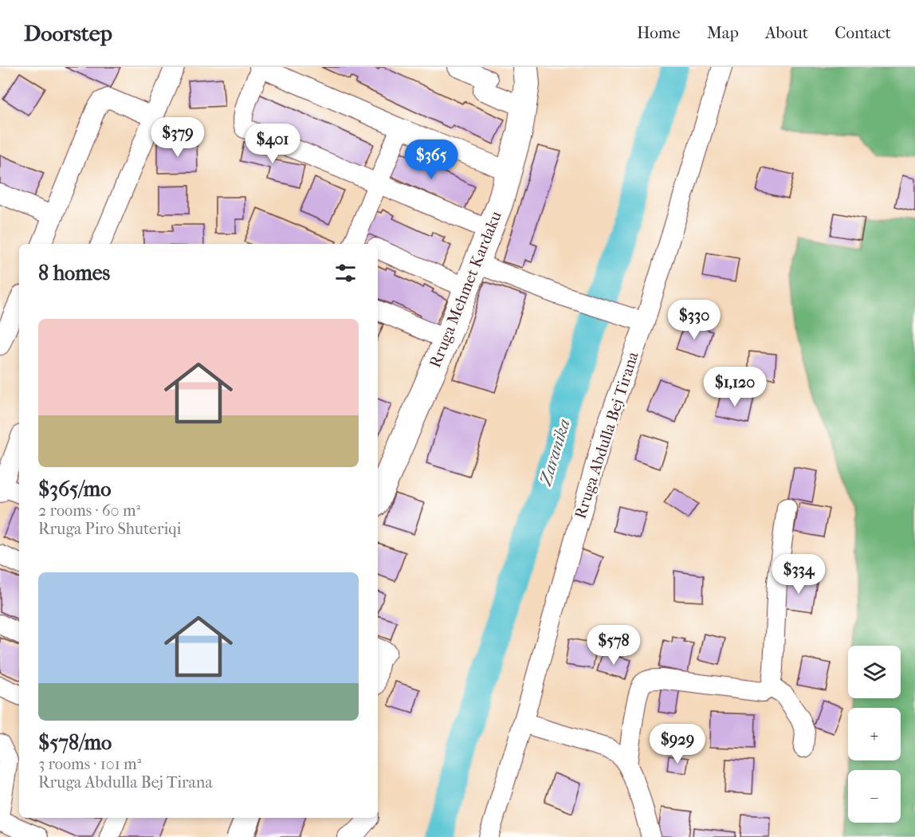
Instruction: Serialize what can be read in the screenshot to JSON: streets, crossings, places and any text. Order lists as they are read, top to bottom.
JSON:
{
  "streets": {
    "street": ["Rruga Mehmet Kardaku", "Rruga Abdulla Bej Tirana"]
  },
  "water": ["Zaranika"],
  "page": {
    "header": "Doorstep",
    "nav": [
      "Home",
      "Map",
      "About",
      "Contact"
    ],
    "price": [
      "$379",
      "$401",
      "$365",
      "$330",
      "$1,120",
      "$334",
      "$578",
      "$929"
    ],
    "heading": "8 homes",
    "list": [
      {
        "name": "$365/mo",
        "note": "2 rooms · 60 m² · Rruga Piro Shuteriqi"
      },
      {
        "name": "$578/mo",
        "note": "3 rooms · 101 m² · Rruga Abdulla Bej Tirana"
      }
    ],
    "map_buttons": ["+", "−"]
  }
}
